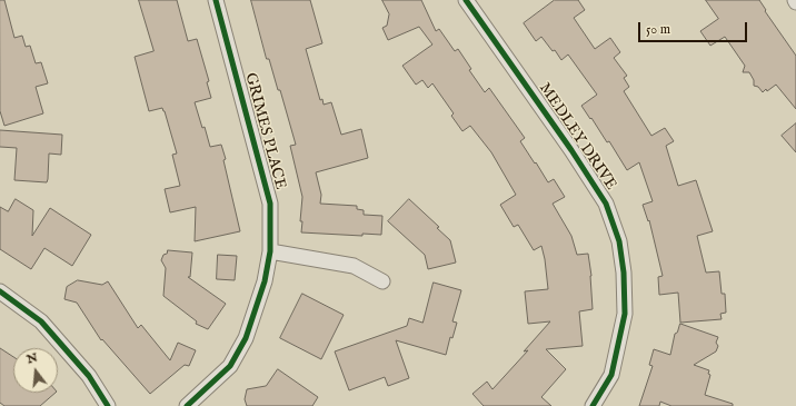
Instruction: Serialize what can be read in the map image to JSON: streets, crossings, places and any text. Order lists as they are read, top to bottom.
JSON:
{
  "streets": {
    "street": ["GRIMES PLACE", "MEDLEY DRIVE"]
  },
  "scale_bar": "50 m",
  "north": "top"
}
